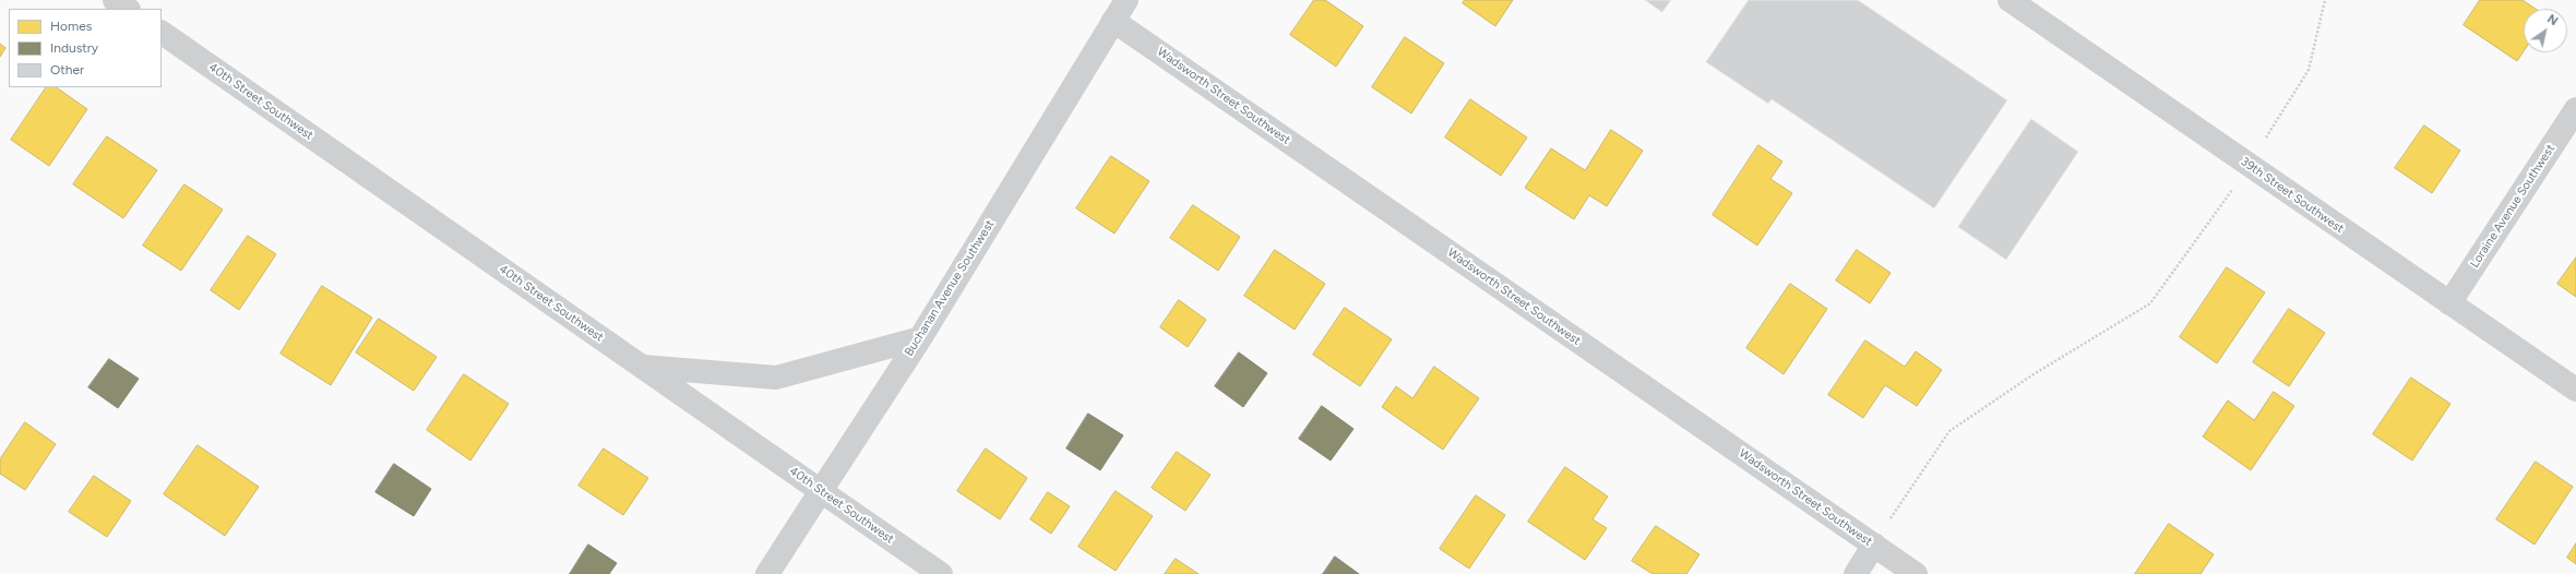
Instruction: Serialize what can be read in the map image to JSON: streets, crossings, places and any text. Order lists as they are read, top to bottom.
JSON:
{
  "streets": {
    "street": [
      "Wadsworth Street Southwest",
      "40th Street Southwest",
      "39th Street Southwest",
      "Loraine Avenue Southwest",
      "Buchanan Avenue Southwest"
    ]
  },
  "crossings": [
    ["Wadsworth Street Southwest", "Buchanan Avenue Southwest"],
    ["40th Street Southwest", "Buchanan Avenue Southwest"],
    ["39th Street Southwest", "Loraine Avenue Southwest"]
  ],
  "legend": ["Homes", "Industry", "Other"],
  "north": "top right"
}
